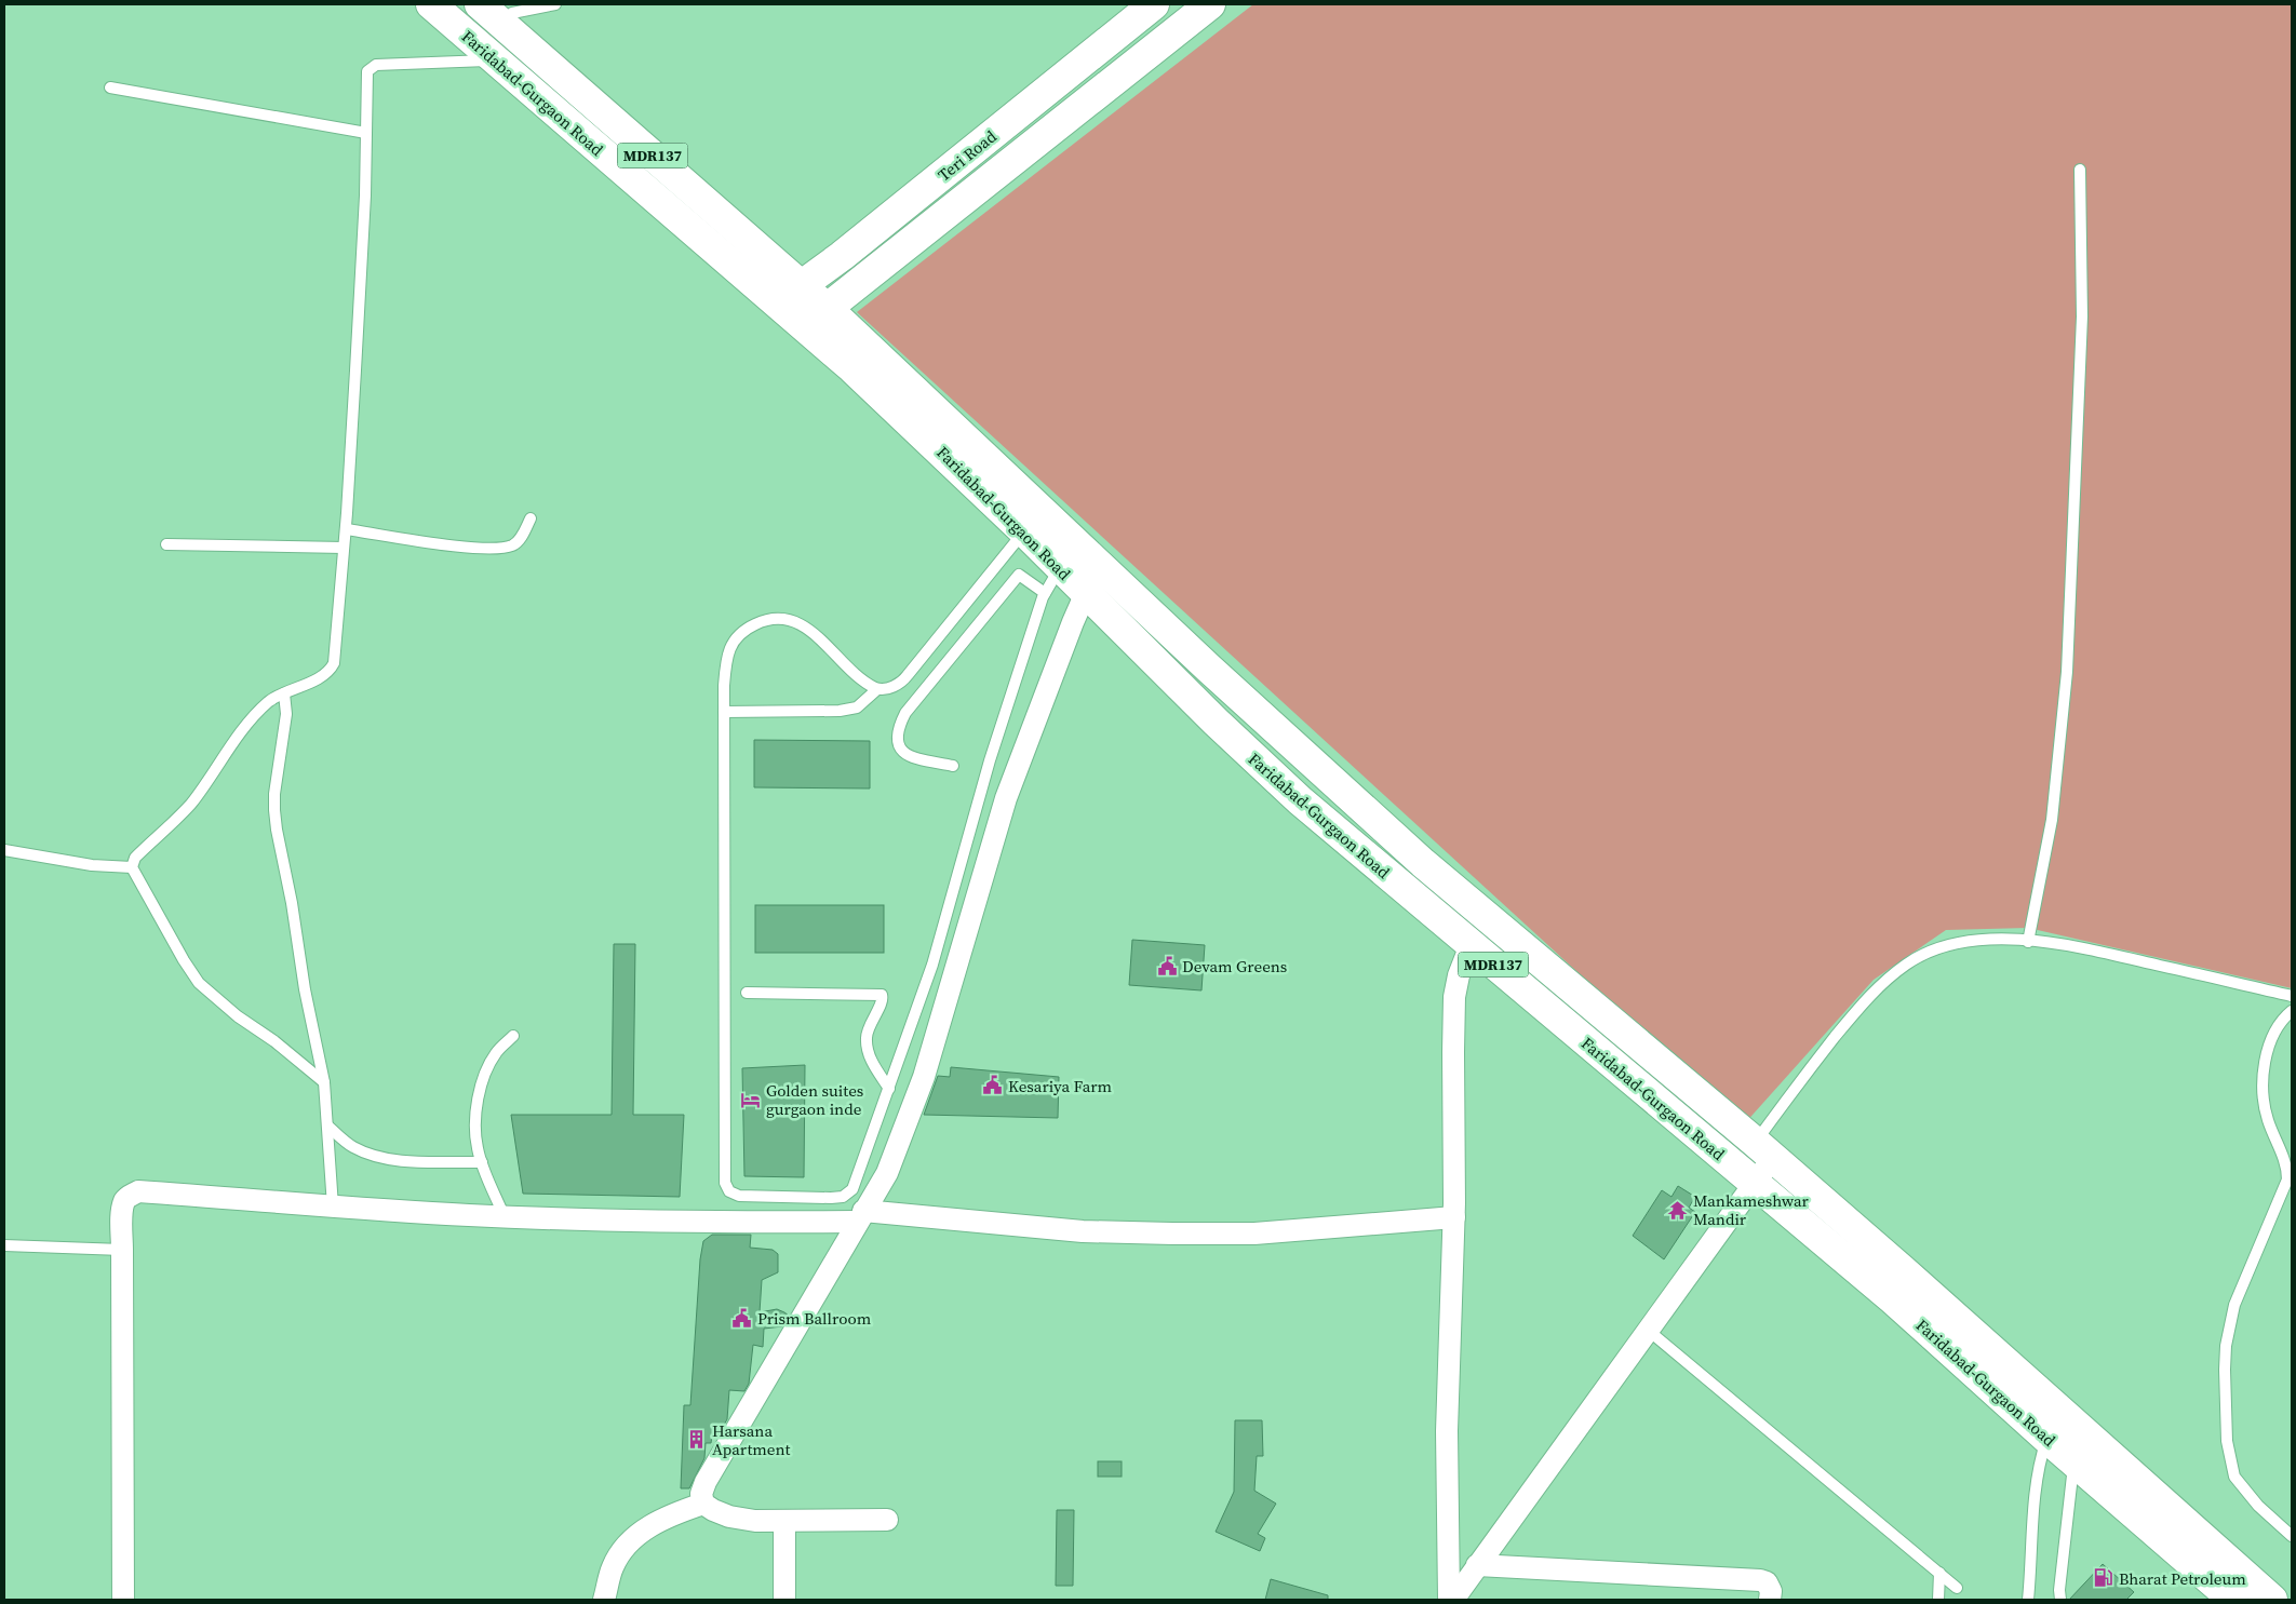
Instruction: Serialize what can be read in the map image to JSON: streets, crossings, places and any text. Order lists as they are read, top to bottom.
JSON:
{
  "streets": {
    "main road": ["Faridabad-Gurgaon Road", "MDR137", "Teri Road"]
  },
  "crossings": [
    ["Faridabad-Gurgaon Road", "Teri Road"]
  ],
  "places": {
    "public building": ["Devam Greens", "Kesariya Farm", "Prism Ballroom"],
    "hotel": ["Golden suites gurgaon inde"],
    "temple": ["Mankameshwar Mandir"],
    "building": ["Harsana Apartment"],
    "fuel station": ["Bharat Petroleum"]
  }
}
